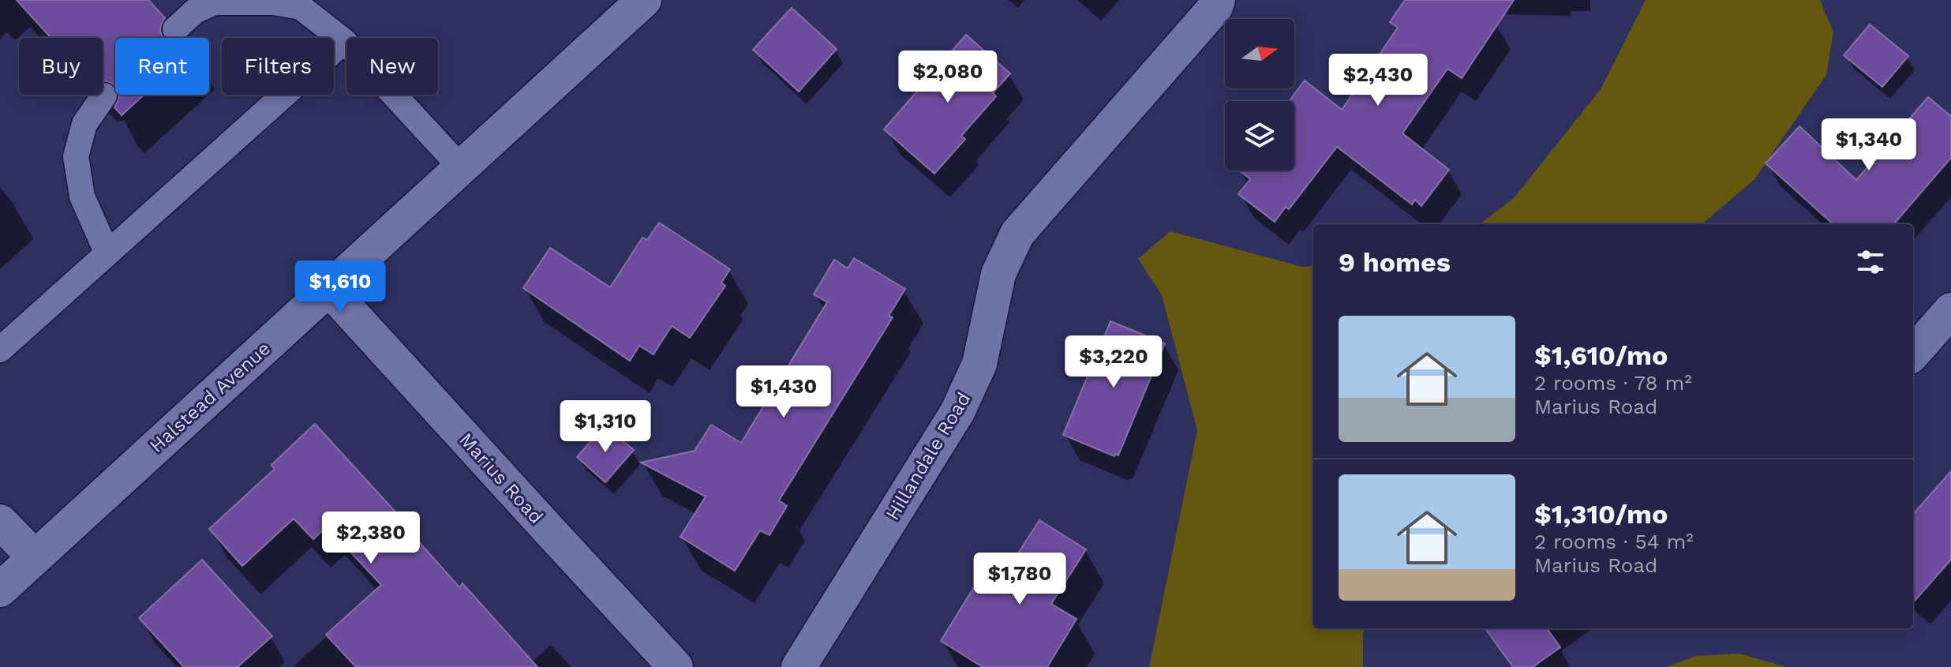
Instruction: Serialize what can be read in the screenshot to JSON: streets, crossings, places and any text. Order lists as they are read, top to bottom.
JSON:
{
  "streets": {
    "street": ["Halstead Avenue", "Hillandale Road", "Marius Road"]
  },
  "crossings": [
    ["Halstead Avenue", "Marius Road"]
  ],
  "north": "right",
  "page": {
    "chip": [
      "Buy",
      "Rent",
      "Filters",
      "New"
    ],
    "price": [
      "$2,080",
      "$2,430",
      "$1,340",
      "$1,610",
      "$3,220",
      "$1,430",
      "$1,310",
      "$2,380",
      "$1,780"
    ],
    "heading": "9 homes",
    "list": [
      {
        "name": "$1,610/mo",
        "note": "2 rooms · 78 m² · Marius Road"
      },
      {
        "name": "$1,310/mo",
        "note": "2 rooms · 54 m² · Marius Road"
      }
    ]
  }
}
